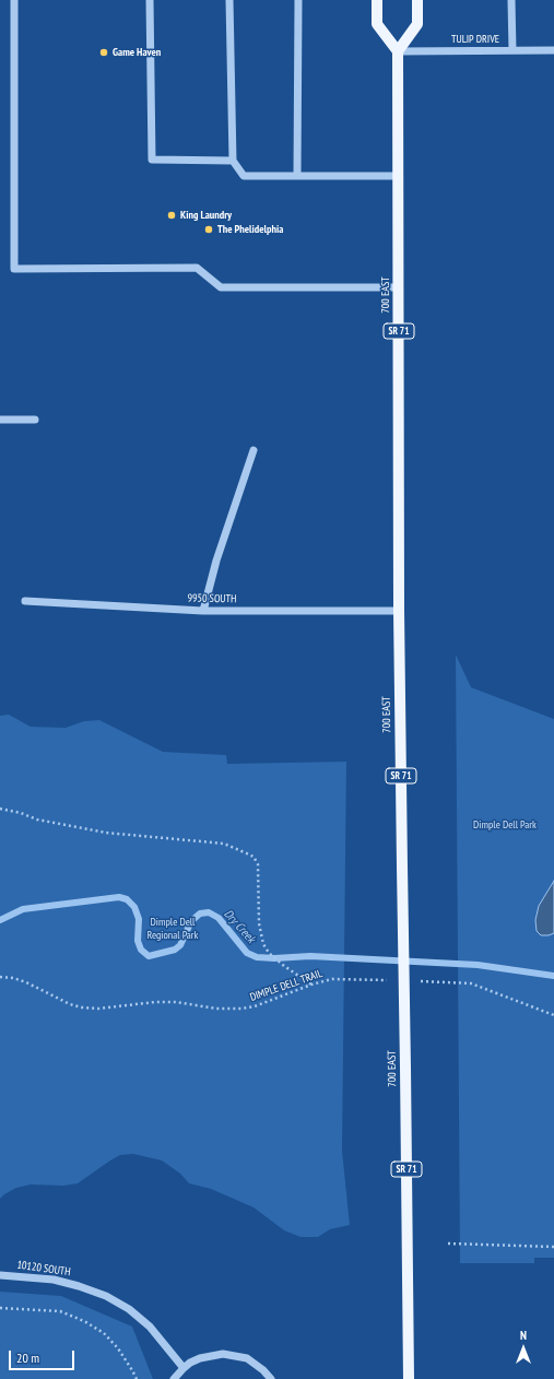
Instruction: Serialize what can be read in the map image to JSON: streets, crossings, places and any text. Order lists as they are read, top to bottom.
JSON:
{
  "streets": {
    "main road": ["700 EAST", "SR 71"],
    "street": ["TULIP DRIVE", "9950 SOUTH", "10120 SOUTH"],
    "path": ["DIMPLE DELL TRAIL"]
  },
  "crossings": [
    ["TULIP DRIVE", "700 EAST"],
    ["700 EAST", "9950 SOUTH"]
  ],
  "water": ["Dry Creek"],
  "parks": ["Dimple Dell Park", "Dimple Dell Regional Park"],
  "places": ["Game Haven", "King Laundry", "The Phelidelphia"],
  "scale_bar": "20 m",
  "north": "top"
}
